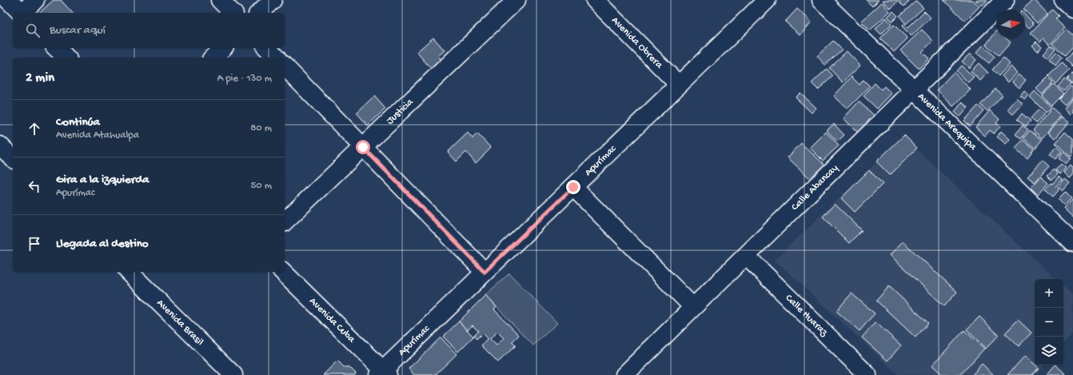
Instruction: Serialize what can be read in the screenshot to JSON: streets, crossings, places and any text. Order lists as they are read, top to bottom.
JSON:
{
  "streets": {
    "street": [
      "Avenida Obrera",
      "Justicia",
      "Avenida Arequipa",
      "Apurímac",
      "Calle Abancay",
      "Calle Huaraz",
      "Avenida Cuba",
      "Avenida Brasil"
    ]
  },
  "crossings": [
    ["Avenida Obrera", "Apurímac"],
    ["Avenida Arequipa", "Calle Abancay"],
    ["Apurímac", "Avenida Cuba"],
    ["Calle Abancay", "Calle Huaraz"]
  ],
  "north": "right",
  "page": {
    "search": "Buscar aquí",
    "heading": ["2 min", "A pie · 130 m"],
    "list": [
      ["Continúa", "Avenida Atahualpa", "80 m"],
      ["Gira a la izquierda", "Apurímac", "50 m"],
      "Llegada al destino"
    ],
    "map_buttons": ["+", "−"]
  }
}
